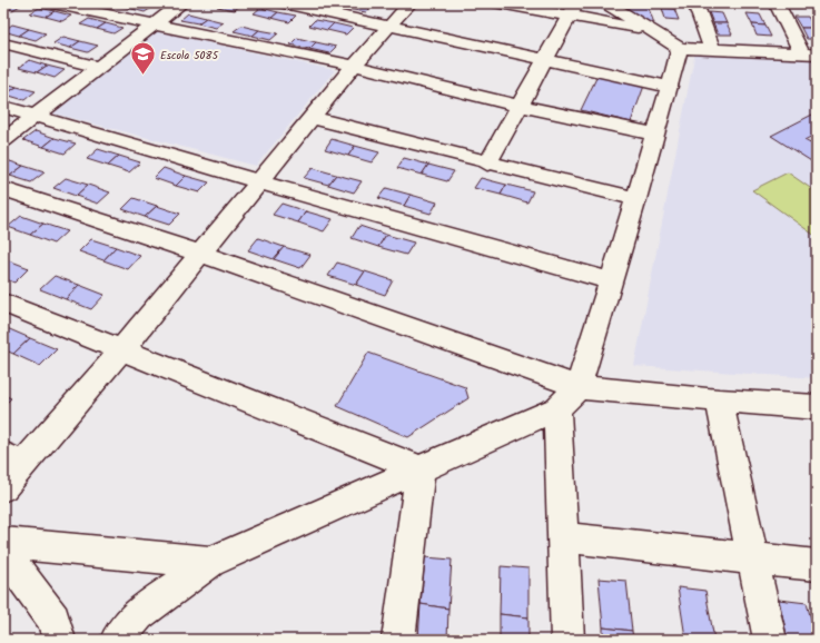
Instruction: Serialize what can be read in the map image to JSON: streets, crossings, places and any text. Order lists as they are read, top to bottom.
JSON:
{
  "places": {
    "school or university": ["Escola 5085"]
  }
}
